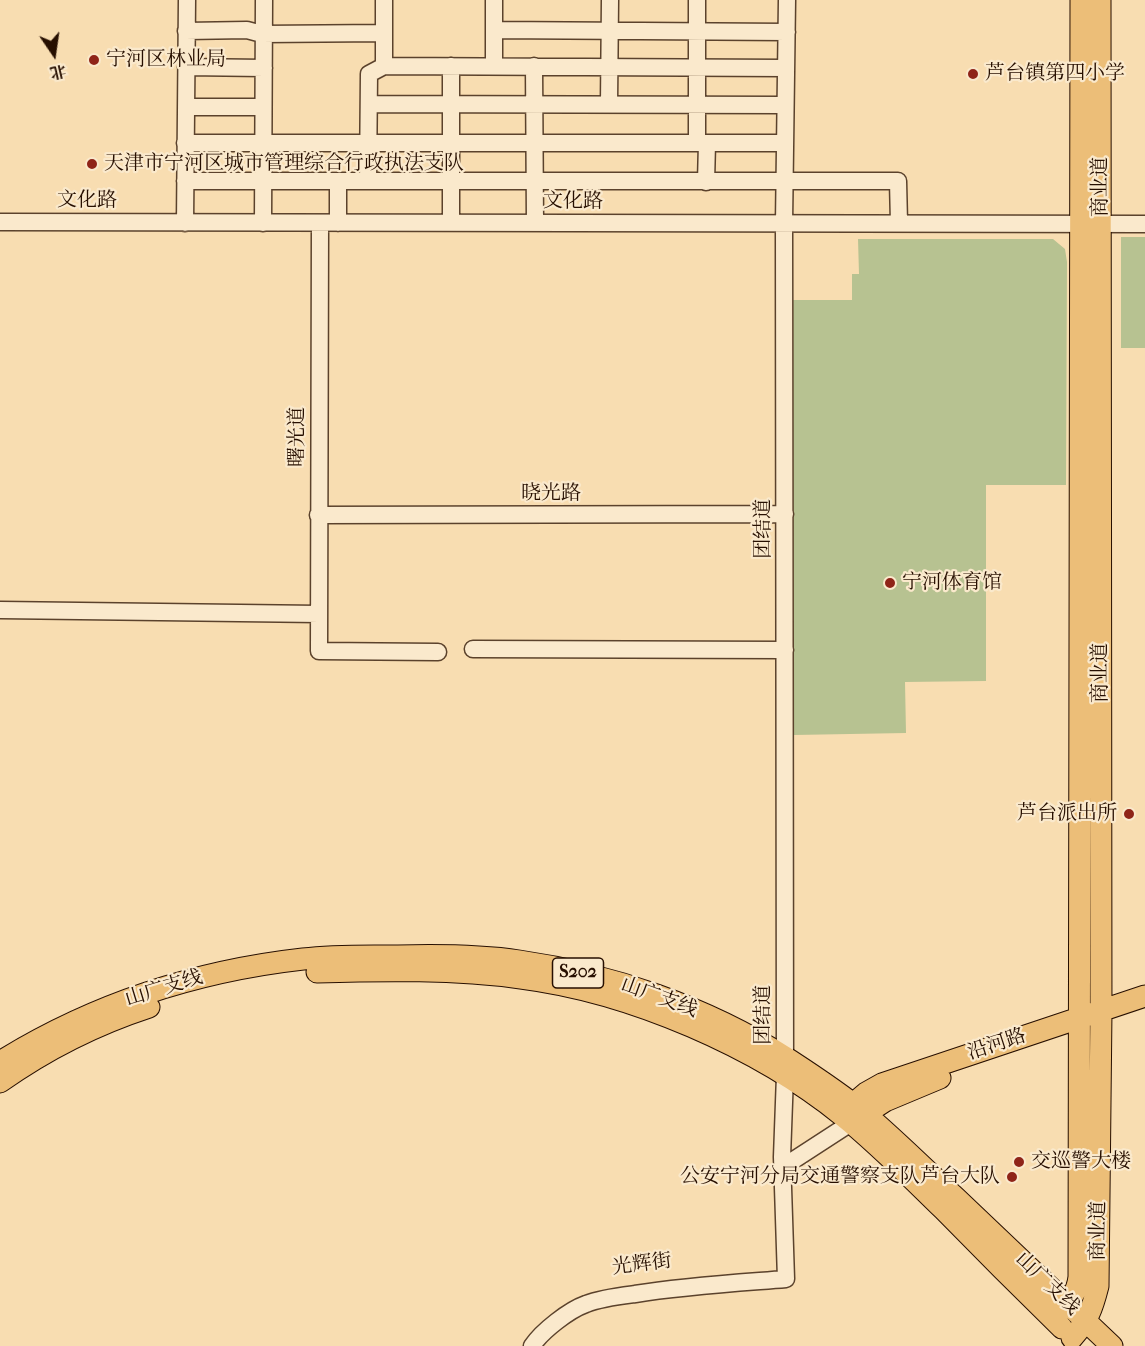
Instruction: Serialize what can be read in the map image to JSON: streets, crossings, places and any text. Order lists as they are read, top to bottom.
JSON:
{
  "streets": {
    "main road": [
      "商业道",
      "S202",
      "山广支线",
      "沿河路"
    ],
    "street": [
      "文化路",
      "曙光道",
      "晓光路",
      "团结道",
      "光辉街"
    ]
  },
  "crossings": [
    ["商业道", "文化路"],
    ["商业道", "山广支线"],
    ["商业道", "沿河路"],
    ["文化路", "曙光道"],
    ["文化路", "团结道"],
    ["曙光道", "晓光路"],
    ["晓光路", "团结道"],
    ["团结道", "山广支线"],
    ["团结道", "光辉街"],
    ["山广支线", "沿河路"]
  ],
  "places": [
    "宁河区林业局",
    "芦台镇第四小学",
    "天津市宁河区城市管理综合行政执法支队",
    "宁河体育馆",
    "芦台派出所",
    "交巡警大楼",
    "公安宁河分局交通警察支队芦台大队"
  ],
  "north": "bottom"
}
